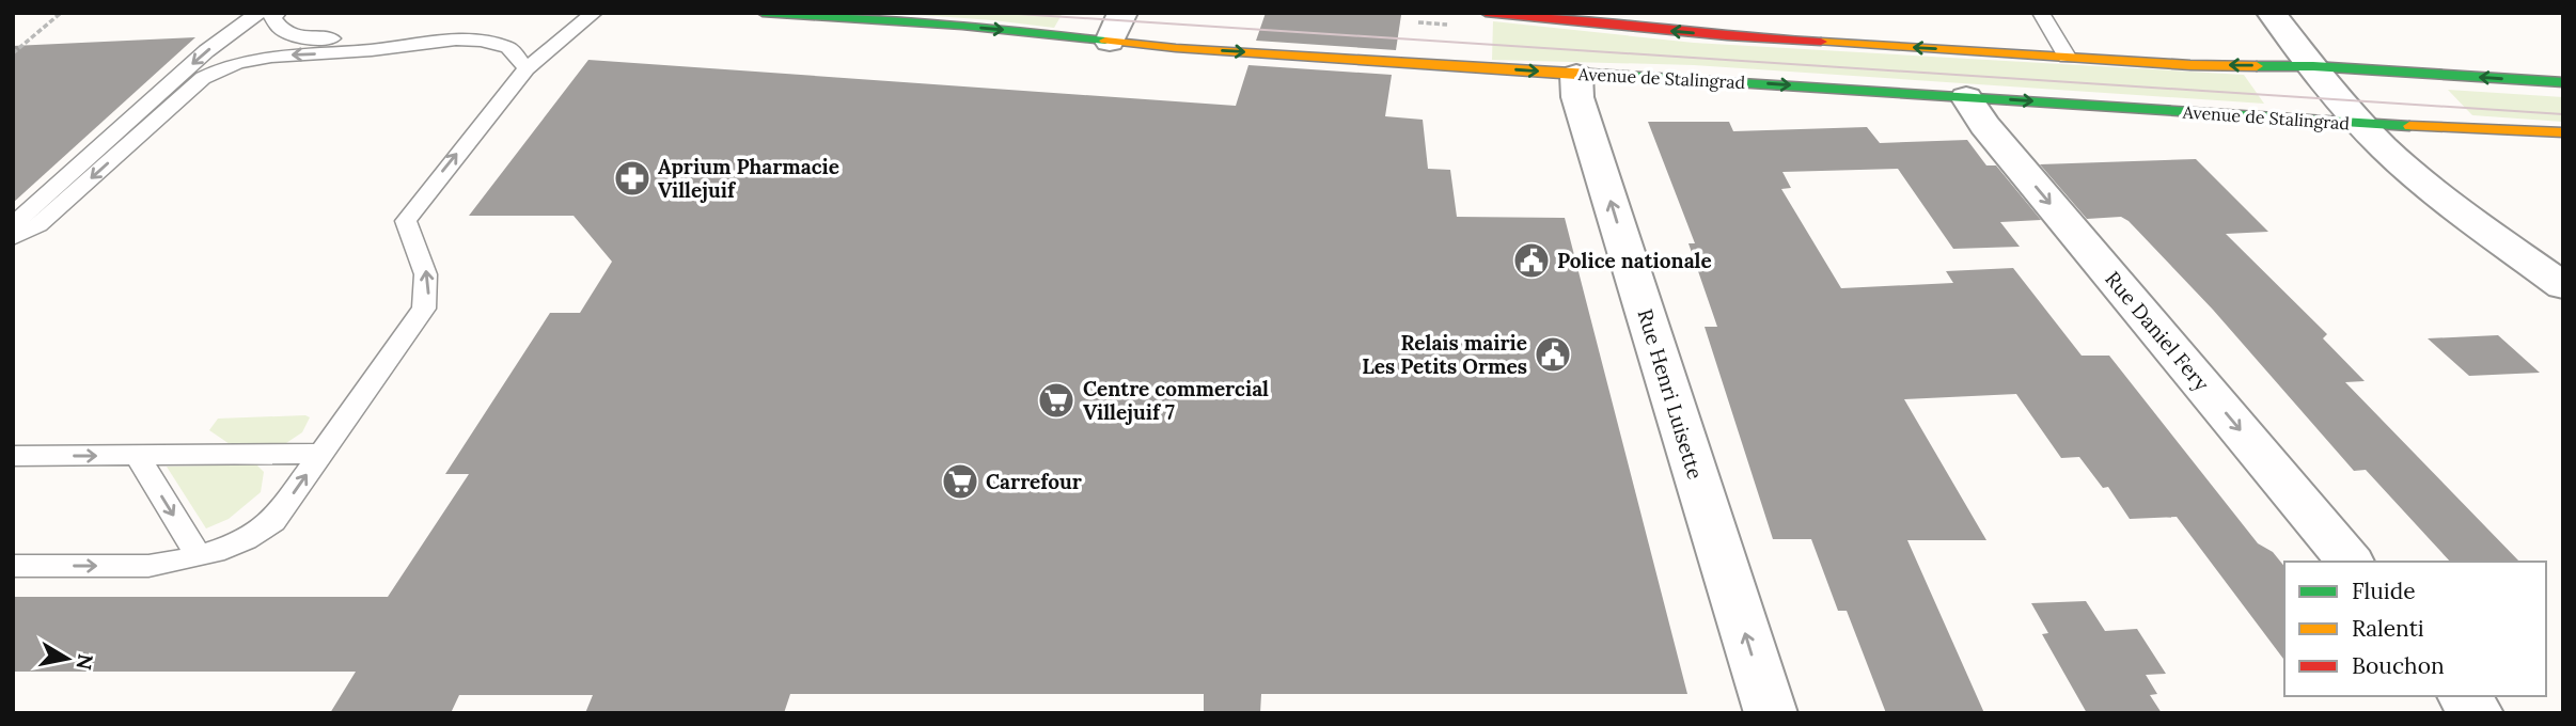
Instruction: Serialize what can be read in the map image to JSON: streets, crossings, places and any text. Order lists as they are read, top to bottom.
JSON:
{
  "streets": {
    "main road": ["Avenue de Stalingrad"],
    "street": ["Rue Daniel Fery", "Rue Henri Luisette"]
  },
  "crossings": [
    ["Avenue de Stalingrad", "Rue Daniel Fery"],
    ["Avenue de Stalingrad", "Rue Henri Luisette"]
  ],
  "one_way": ["Rue Henri Luisette"],
  "places": {
    "pharmacy": ["Aprium Pharmacie Villejuif"],
    "public building": ["Police nationale", "Relais mairie Les Petits Ormes"],
    "supermarket": ["Centre commercial Villejuif 7", "Carrefour"]
  },
  "legend": ["Fluide", "Ralenti", "Bouchon"],
  "north": "right"
}
